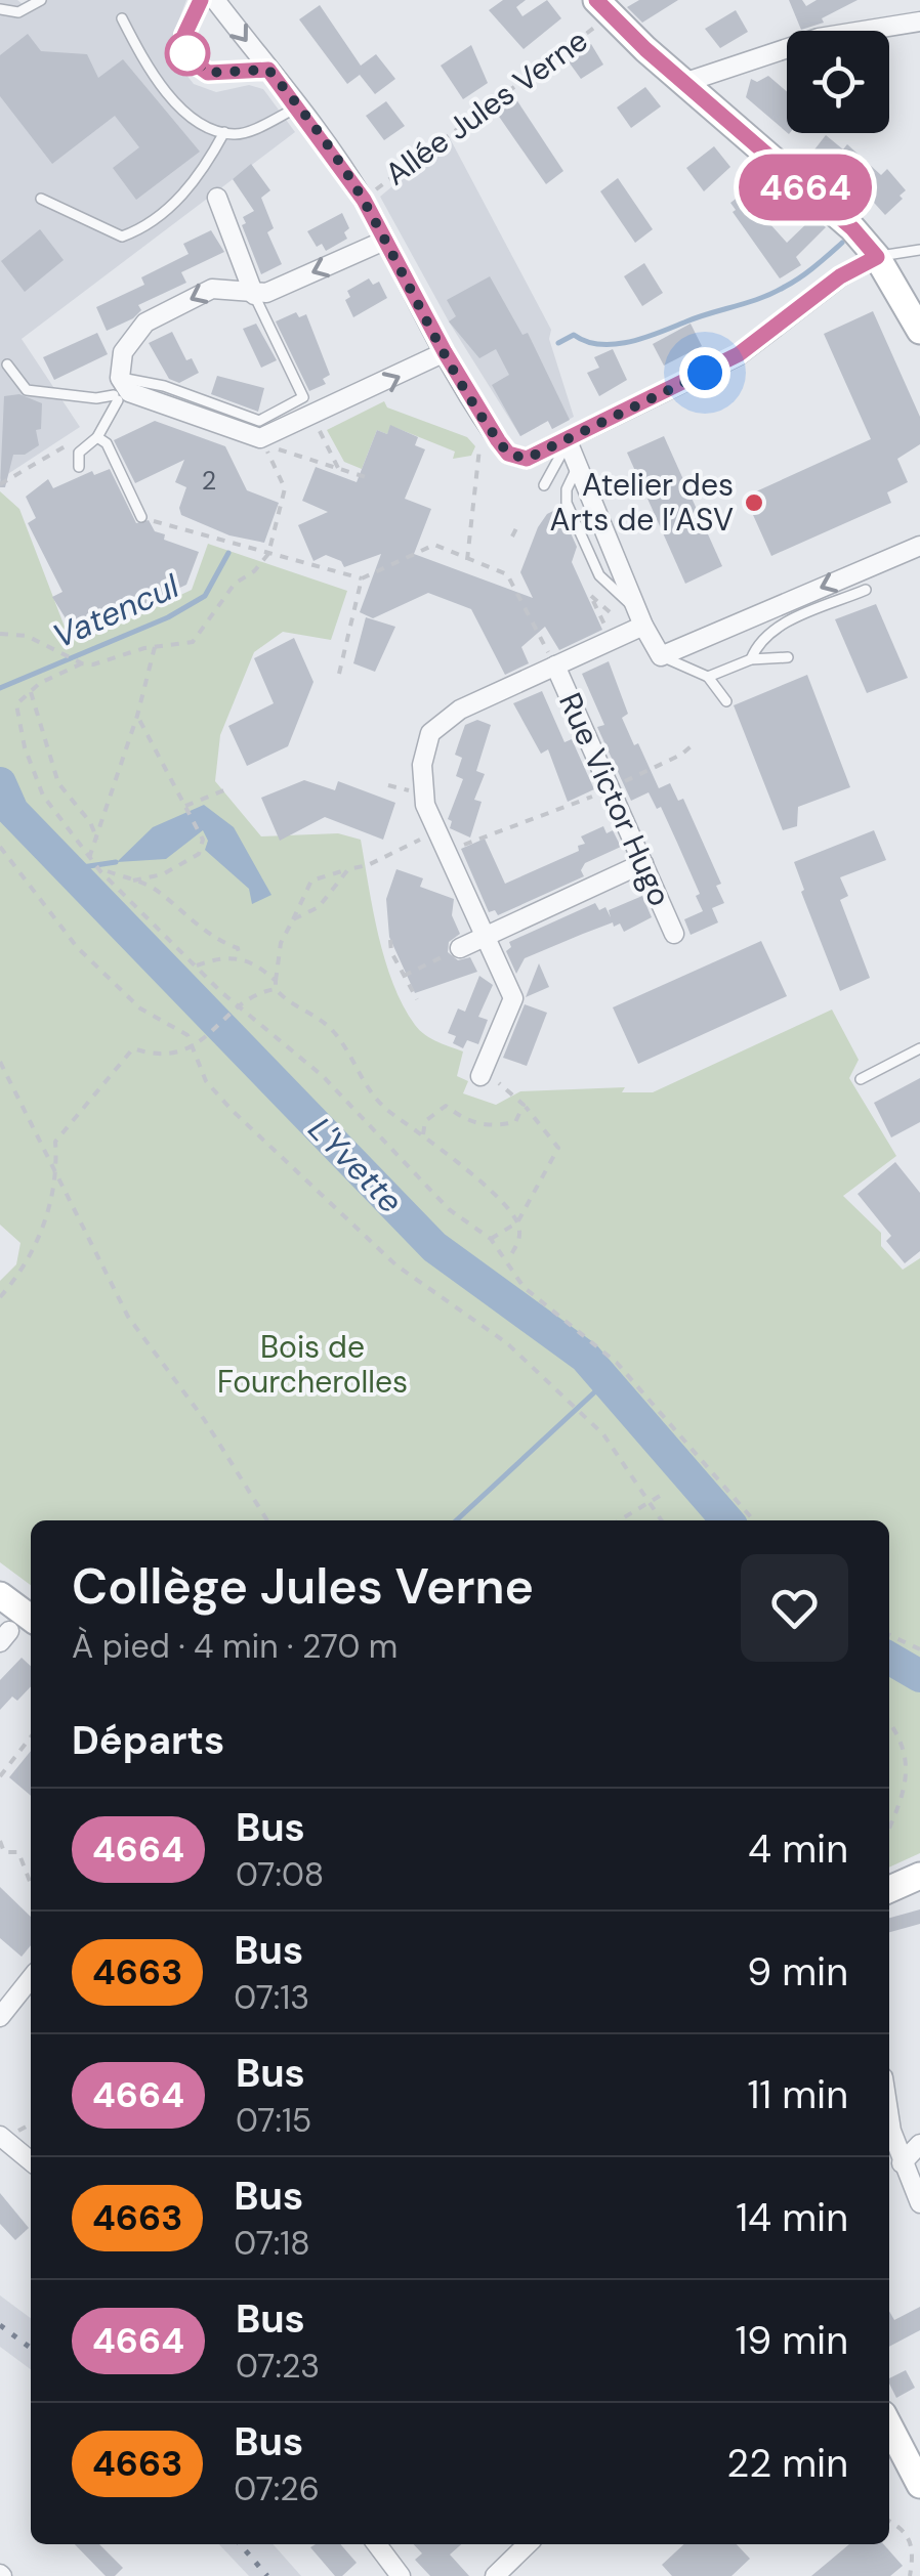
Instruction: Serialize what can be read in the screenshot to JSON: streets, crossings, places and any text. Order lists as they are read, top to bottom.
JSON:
{
  "streets": {
    "street": ["Rue Victor Hugo"],
    "path": ["Allée Jules Verne"]
  },
  "water": ["Vatencul", "L'Yvette"],
  "parks": ["Bois de Fourcherolles"],
  "places": ["Atelier des Arts de l’ASV"],
  "lines": ["bus line 4664"],
  "house_numbers": ["2"],
  "page": {
    "on_map": "4664",
    "heading": [
      ["Collège Jules Verne", "À pied · 4 min · 270 m"],
      "Départs"
    ],
    "list": [
      {
        "mark": "4664",
        "name": "Bus",
        "note": "07:08",
        "value": "4 min"
      },
      {
        "mark": "4663",
        "name": "Bus",
        "note": "07:13",
        "value": "9 min"
      },
      {
        "mark": "4664",
        "name": "Bus",
        "note": "07:15",
        "value": "11 min"
      },
      {
        "mark": "4663",
        "name": "Bus",
        "note": "07:18",
        "value": "14 min"
      },
      {
        "mark": "4664",
        "name": "Bus",
        "note": "07:23",
        "value": "19 min"
      },
      {
        "mark": "4663",
        "name": "Bus",
        "note": "07:26",
        "value": "22 min"
      }
    ]
  }
}
